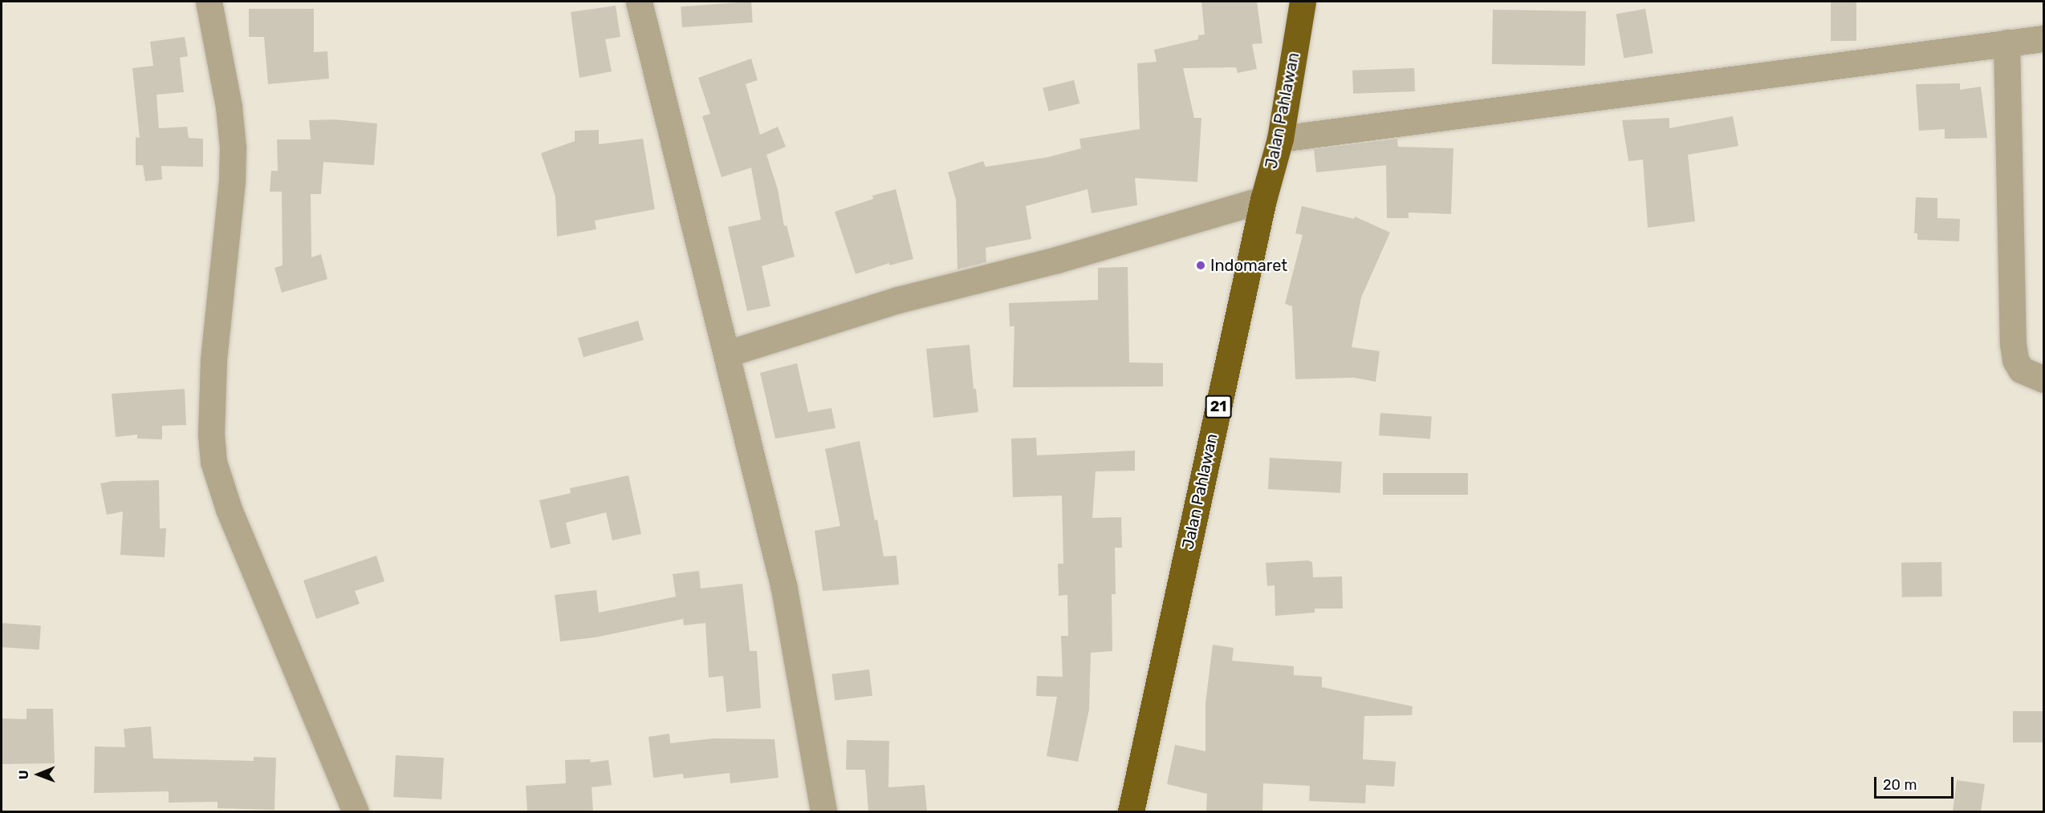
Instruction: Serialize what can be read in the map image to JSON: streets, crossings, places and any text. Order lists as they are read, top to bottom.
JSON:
{
  "streets": {
    "highway": ["Jalan Pahlawan", "21"]
  },
  "places": ["Indomaret"],
  "scale_bar": "20 m",
  "north": "left"
}
